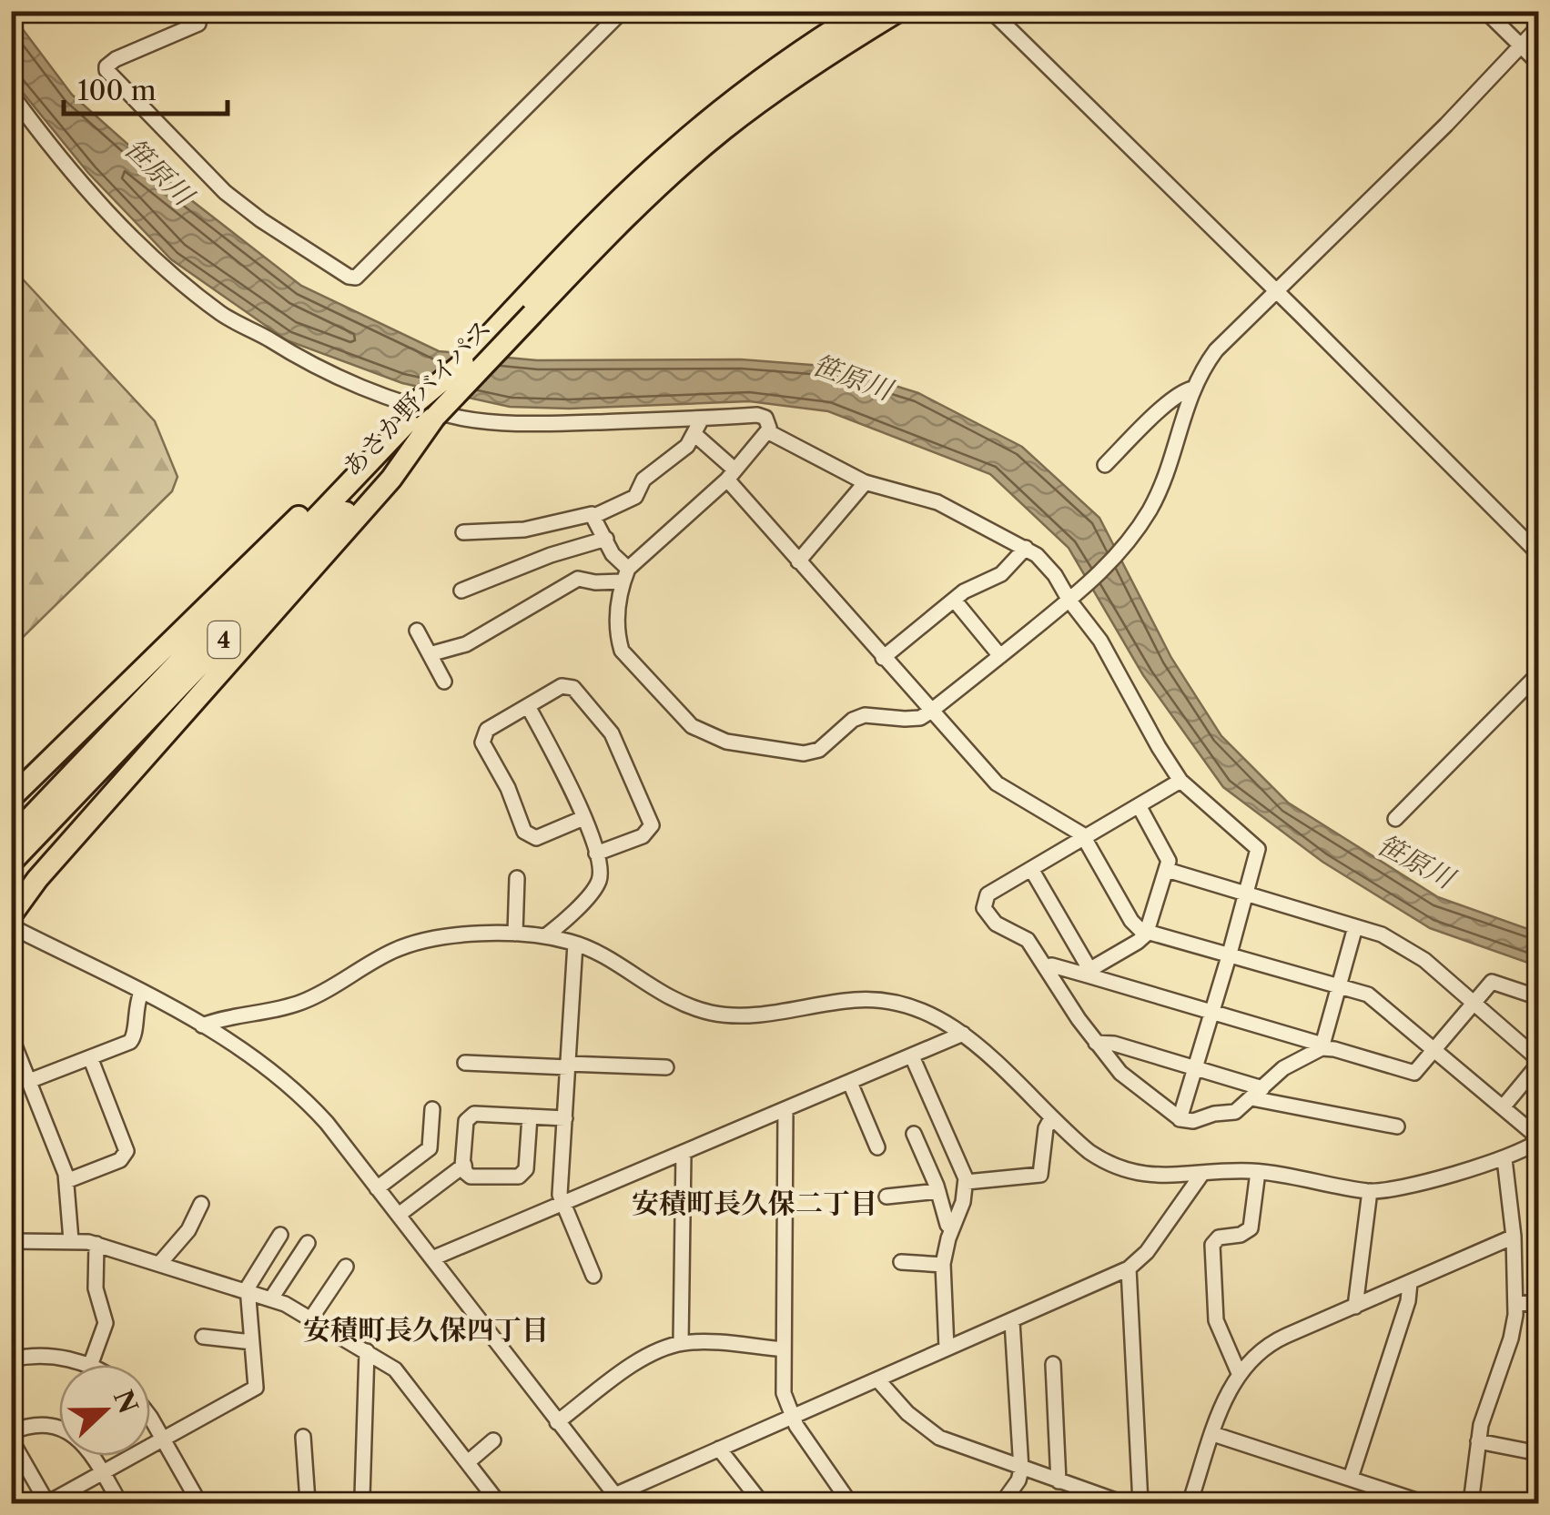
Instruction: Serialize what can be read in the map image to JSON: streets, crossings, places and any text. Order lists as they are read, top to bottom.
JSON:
{
  "streets": {
    "highway": ["あさか野バイパス", "4"]
  },
  "districts": ["安積町長久保二丁目", "安積町長久保四丁目"],
  "water": ["笹原川"],
  "scale_bar": "100 m",
  "north": "right"
}
